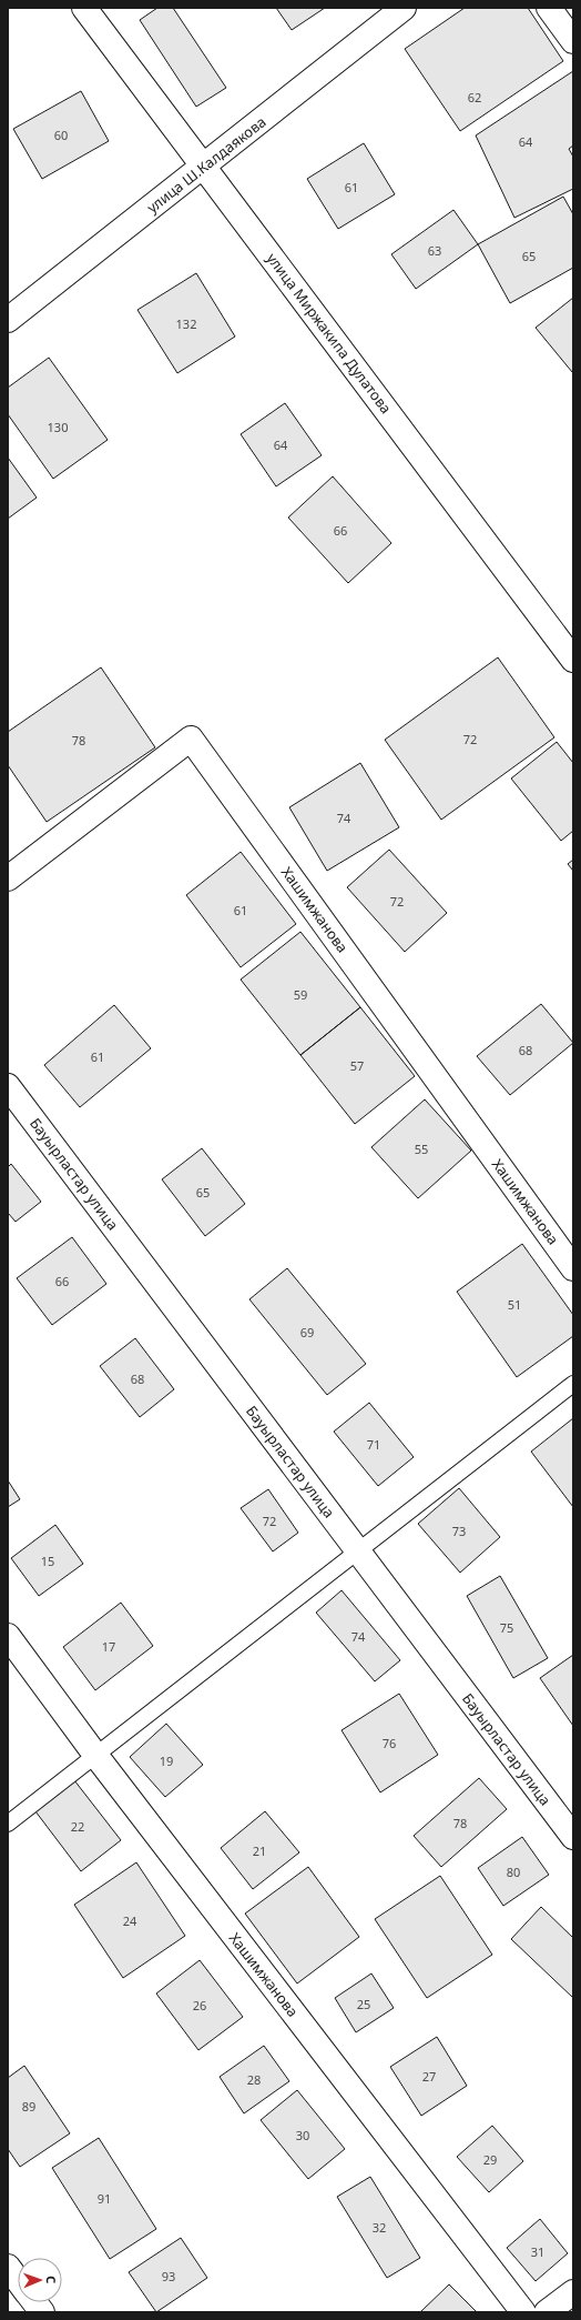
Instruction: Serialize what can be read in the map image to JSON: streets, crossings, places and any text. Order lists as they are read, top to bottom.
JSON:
{
  "streets": {
    "street": [
      "улица Ш.Калдаякова",
      "улица Миржакипа Дулатова",
      "Хашимжанова",
      "Бауырластар улица"
    ]
  },
  "crossings": [
    ["улица Ш.Калдаякова", "улица Миржакипа Дулатова"]
  ],
  "house_numbers": [
    "62",
    "60",
    "64",
    "61",
    "63",
    "65",
    "132",
    "130",
    "64",
    "66",
    "72",
    "78",
    "74",
    "72",
    "61",
    "59",
    "68",
    "61",
    "57",
    "55",
    "65",
    "66",
    "51",
    "69",
    "68",
    "71",
    "72",
    "73",
    "15",
    "75",
    "74",
    "17",
    "76",
    "19",
    "78",
    "22",
    "21",
    "80",
    "24",
    "25",
    "26",
    "27",
    "28",
    "89",
    "30",
    "29",
    "91",
    "32",
    "31",
    "93"
  ],
  "north": "right"
}
